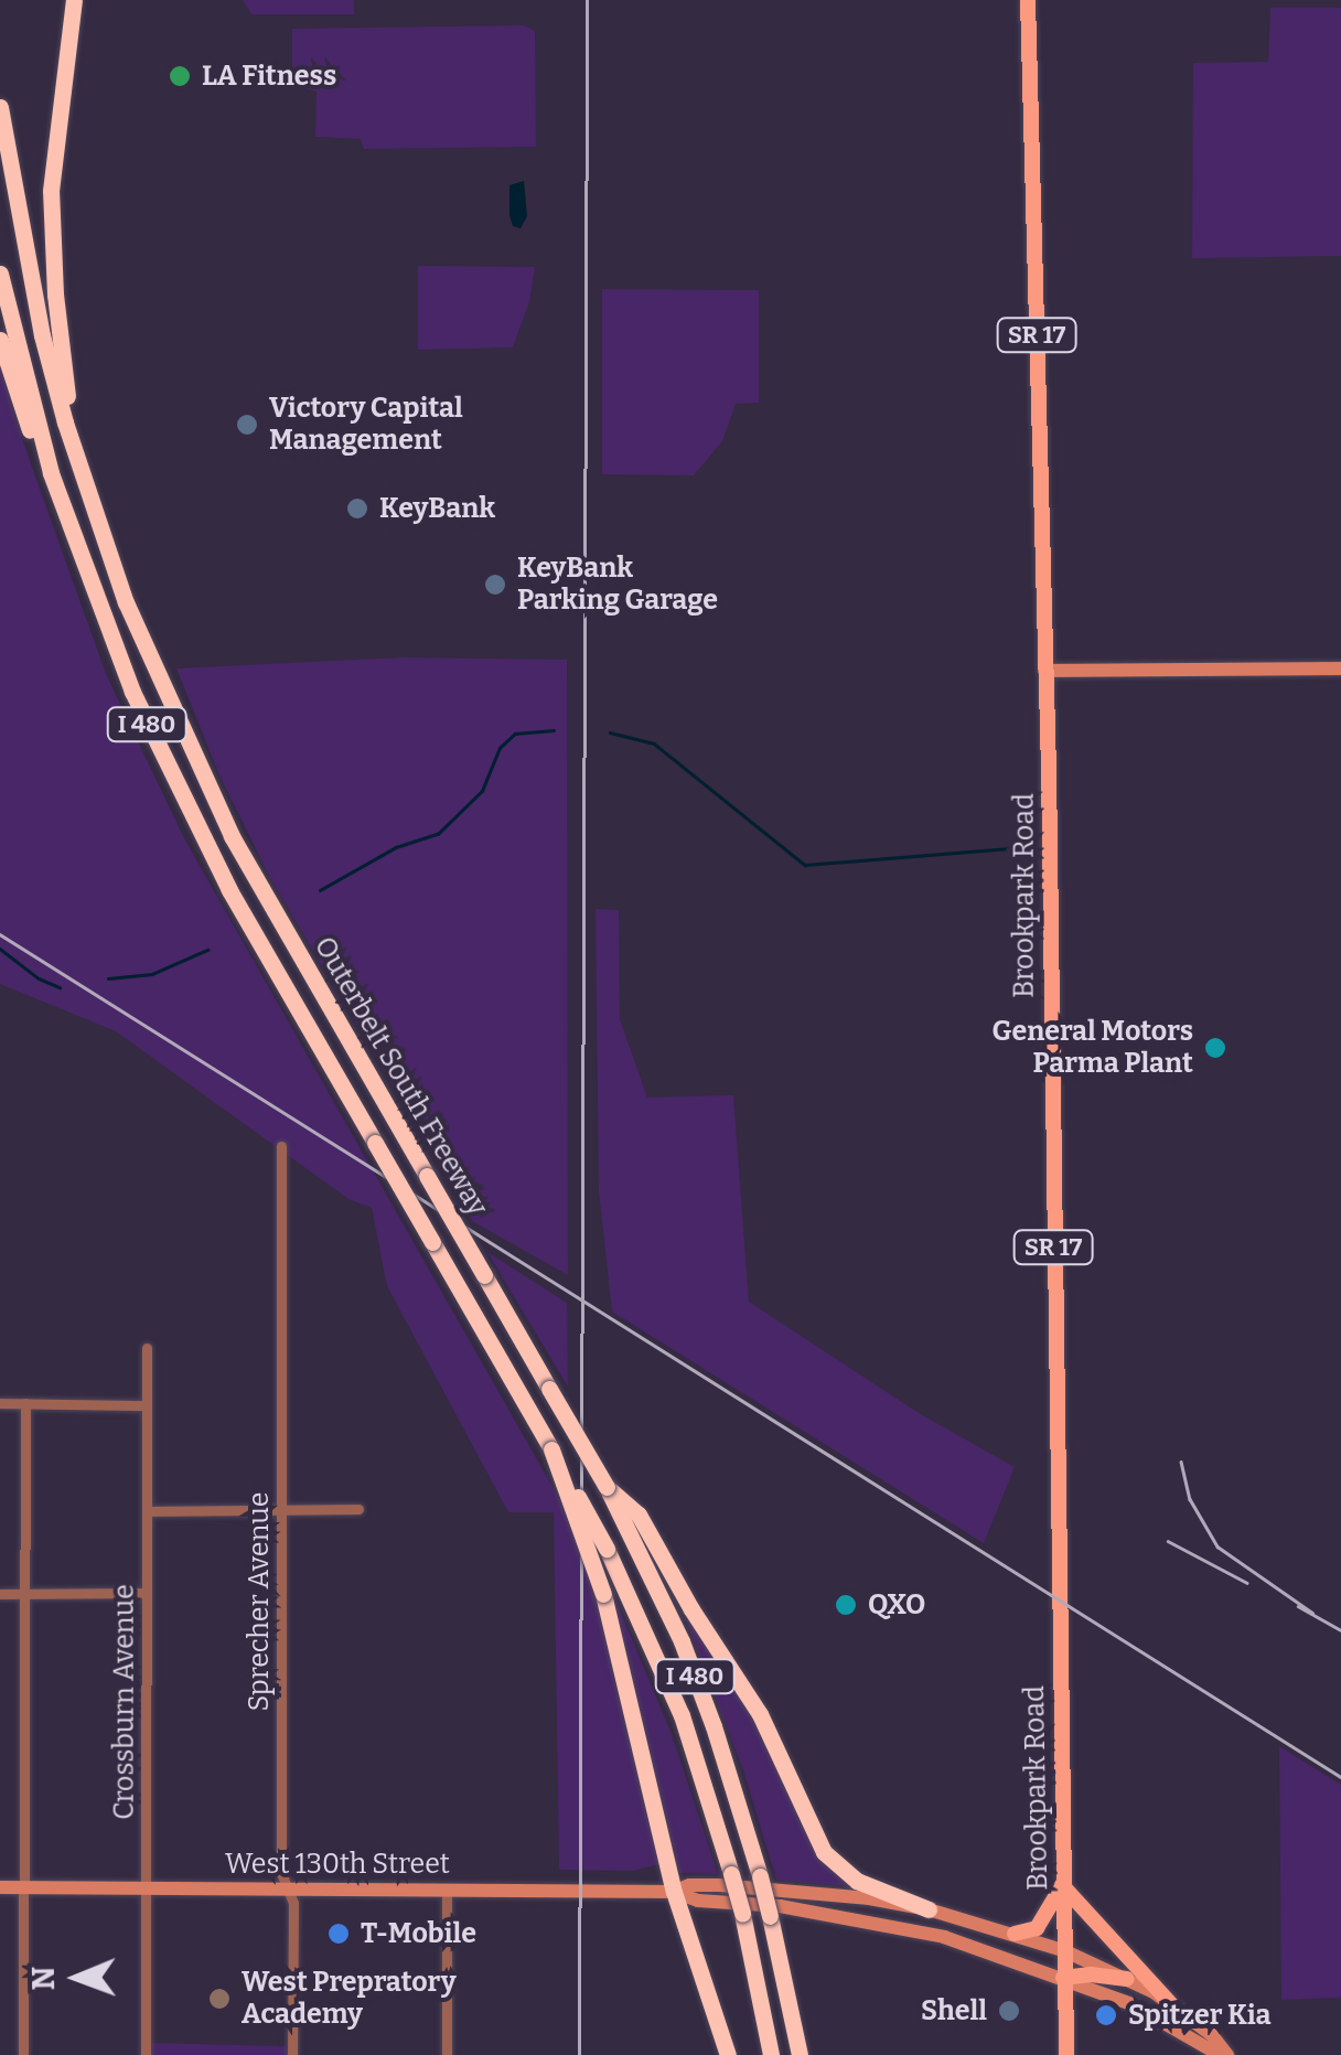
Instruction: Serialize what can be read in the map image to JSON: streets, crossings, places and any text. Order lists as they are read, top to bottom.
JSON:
{
  "streets": {
    "highway": ["I 480", "Outerbelt South Freeway"],
    "main road": ["SR 17", "Brookpark Road", "West 130th Street"],
    "street": ["Sprecher Avenue", "Crossburn Avenue"]
  },
  "crossings": [
    ["Brookpark Road", "West 130th Street"],
    ["Sprecher Avenue", "West 130th Street"],
    ["Crossburn Avenue", "West 130th Street"]
  ],
  "places": [
    "LA Fitness",
    "Victory Capital Management",
    "KeyBank",
    "KeyBank Parking Garage",
    "General Motors Parma Plant",
    "QXO",
    "T-Mobile",
    "West Prepratory Academy",
    "Shell",
    "Spitzer Kia"
  ],
  "north": "left"
}
